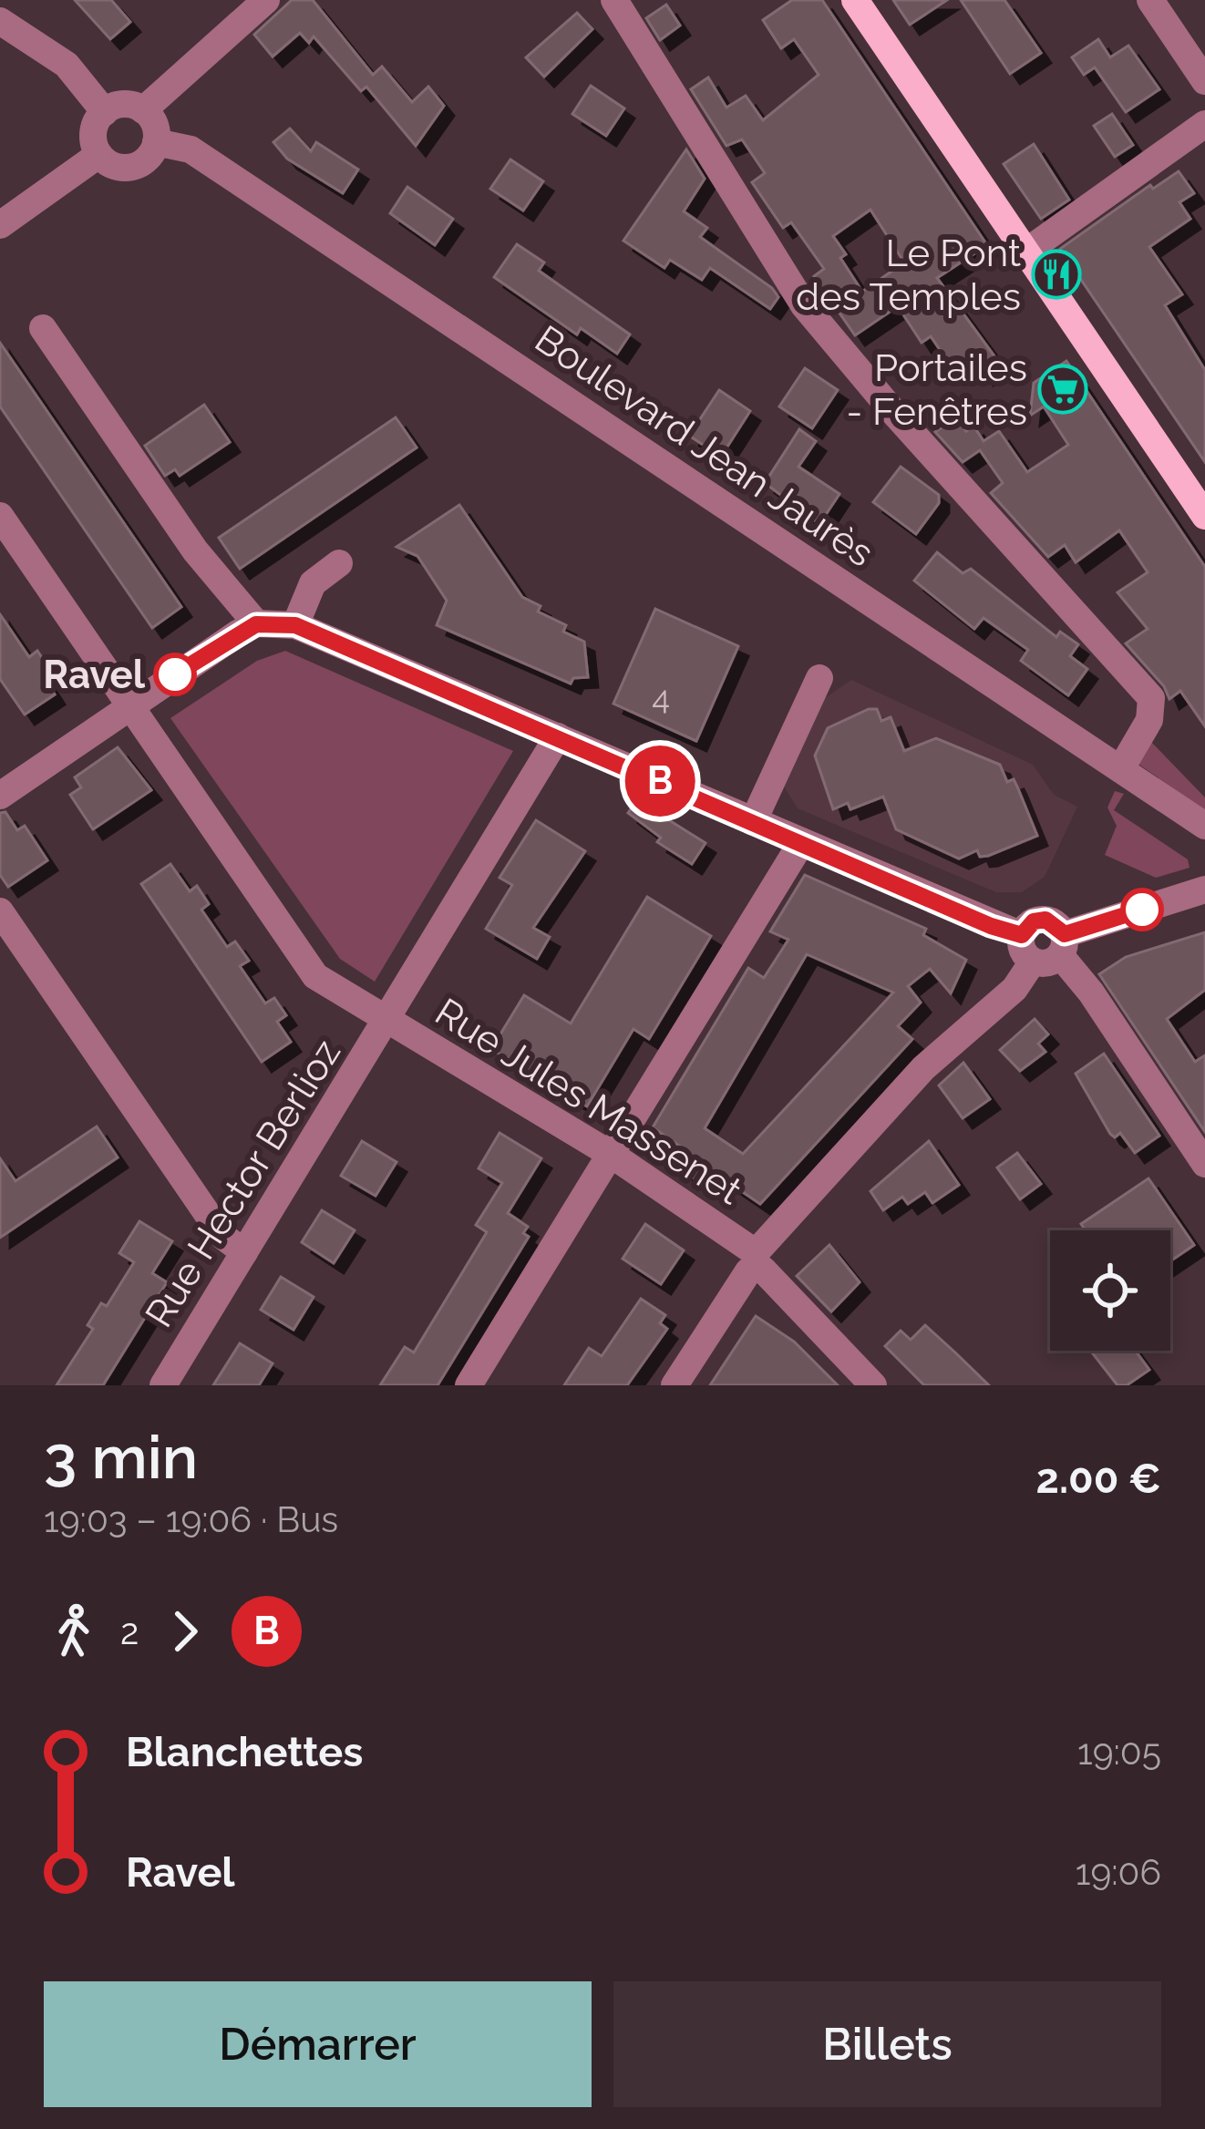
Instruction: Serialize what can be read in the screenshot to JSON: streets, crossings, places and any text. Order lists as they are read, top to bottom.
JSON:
{
  "streets": {
    "street": ["Boulevard Jean Jaurès", "Rue Jules Massenet", "Rue Hector Berlioz"]
  },
  "crossings": [
    ["Rue Jules Massenet", "Rue Hector Berlioz"]
  ],
  "places": {
    "restaurant": ["Le Pont des Temples"],
    "supermarket": ["Portailes - Fenêtres"],
    "other": ["Ravel"]
  },
  "lines": ["bus line B"],
  "house_numbers": ["4"],
  "page": {
    "on_map": "B",
    "heading": ["3 min", "19:03 – 19:06 · Bus", "2.00 €"],
    "legs": ["2", "B"],
    "list": [
      {
        "name": "Blanchettes",
        "value": "19:05"
      },
      {
        "name": "Ravel",
        "value": "19:06"
      }
    ],
    "buttons": ["Démarrer", "Billets"]
  }
}
